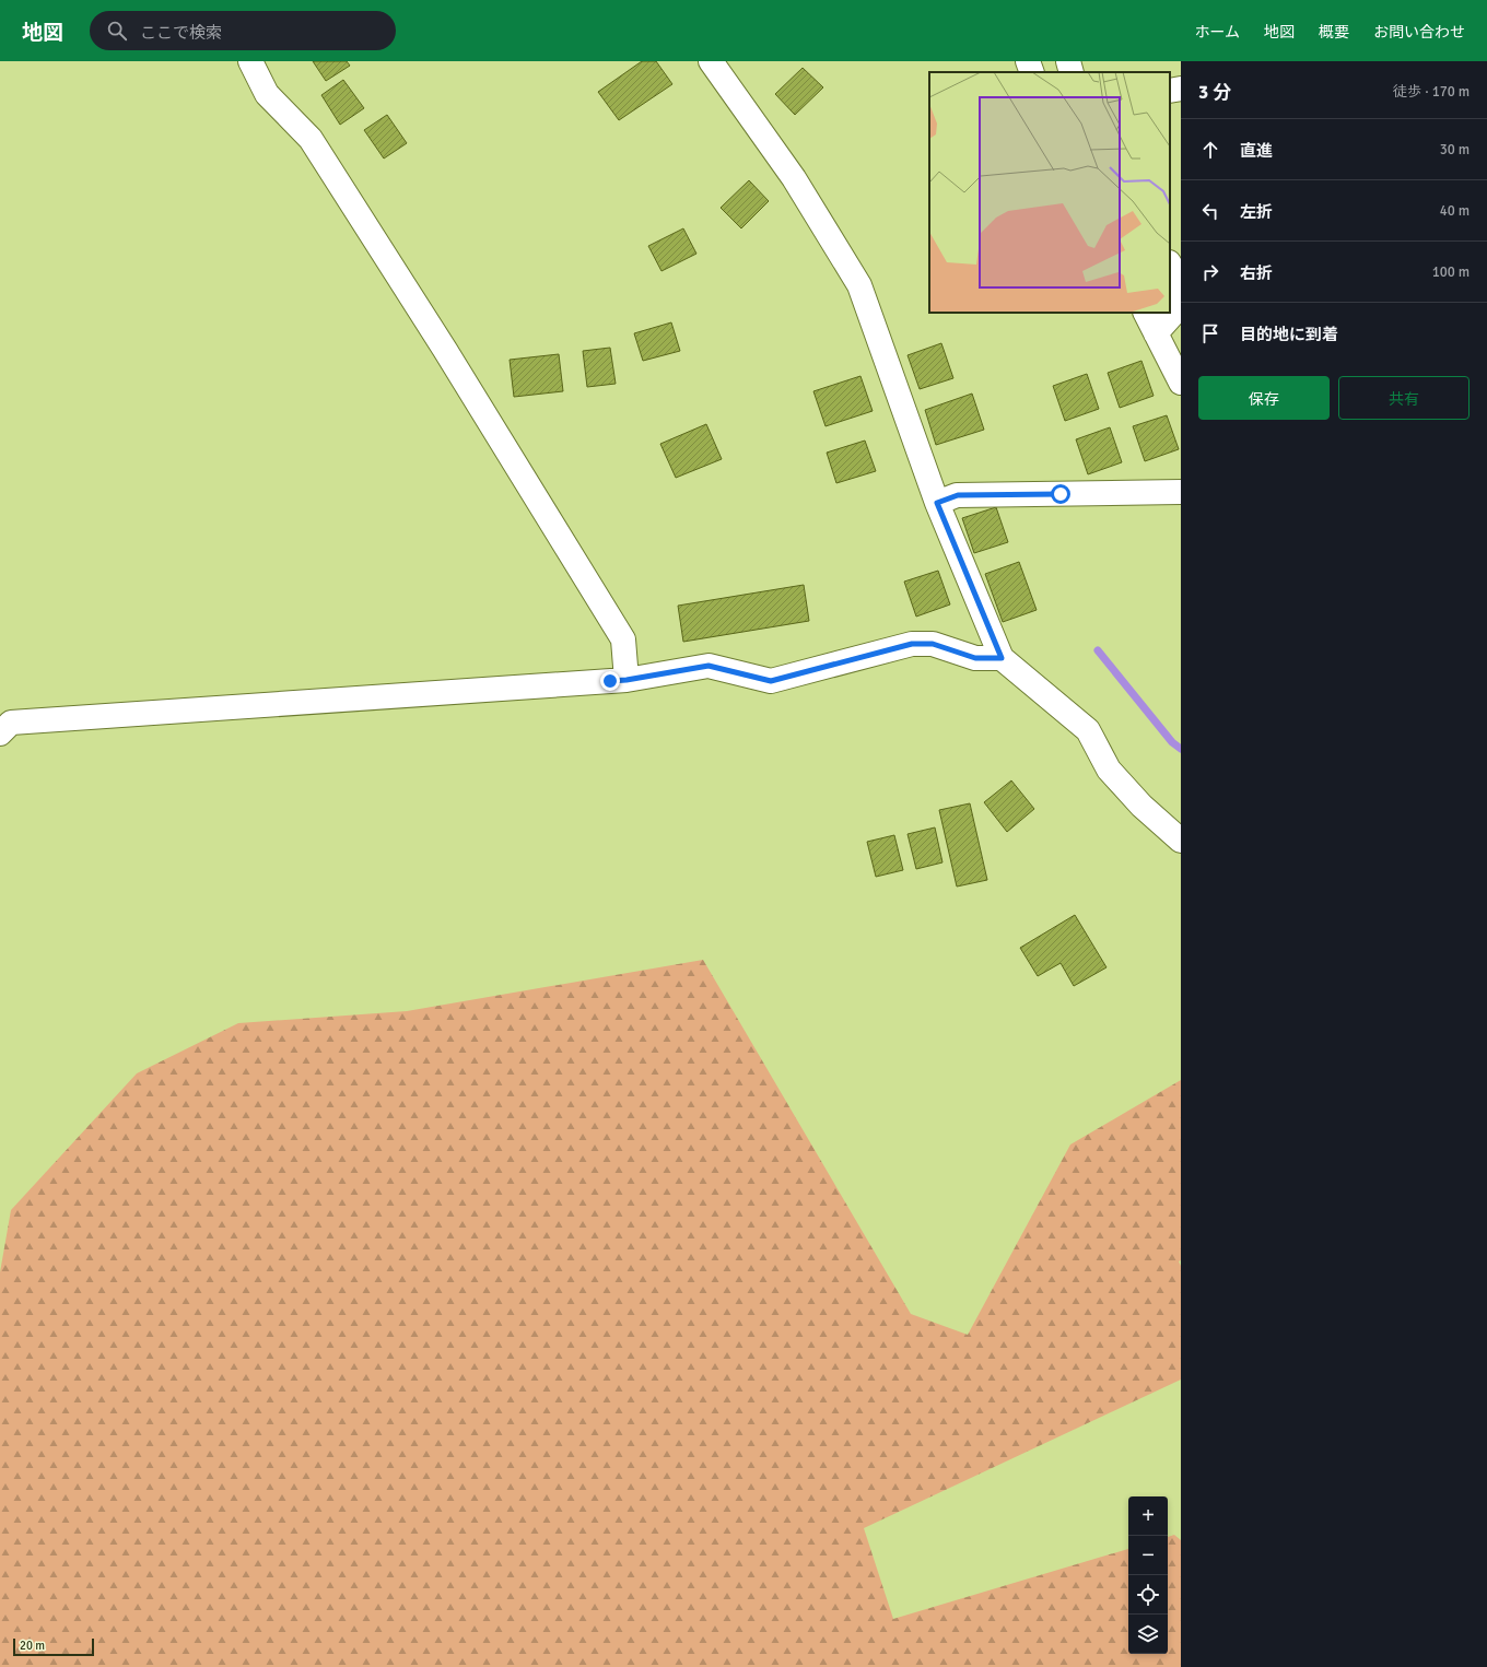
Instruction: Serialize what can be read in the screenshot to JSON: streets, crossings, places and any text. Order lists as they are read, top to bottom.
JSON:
{
  "scale_bar": "20 m",
  "page": {
    "header": "地図",
    "search": "ここで検索",
    "nav": [
      "ホーム",
      "地図",
      "概要",
      "お問い合わせ"
    ],
    "heading": ["3 分", "徒歩 · 170 m"],
    "list": [
      ["直進", "30 m"],
      ["左折", "40 m"],
      ["右折", "100 m"],
      "目的地に到着"
    ],
    "buttons": ["保存", "共有"],
    "map_buttons": ["+", "−"],
    "scale": "20 m"
  }
}
